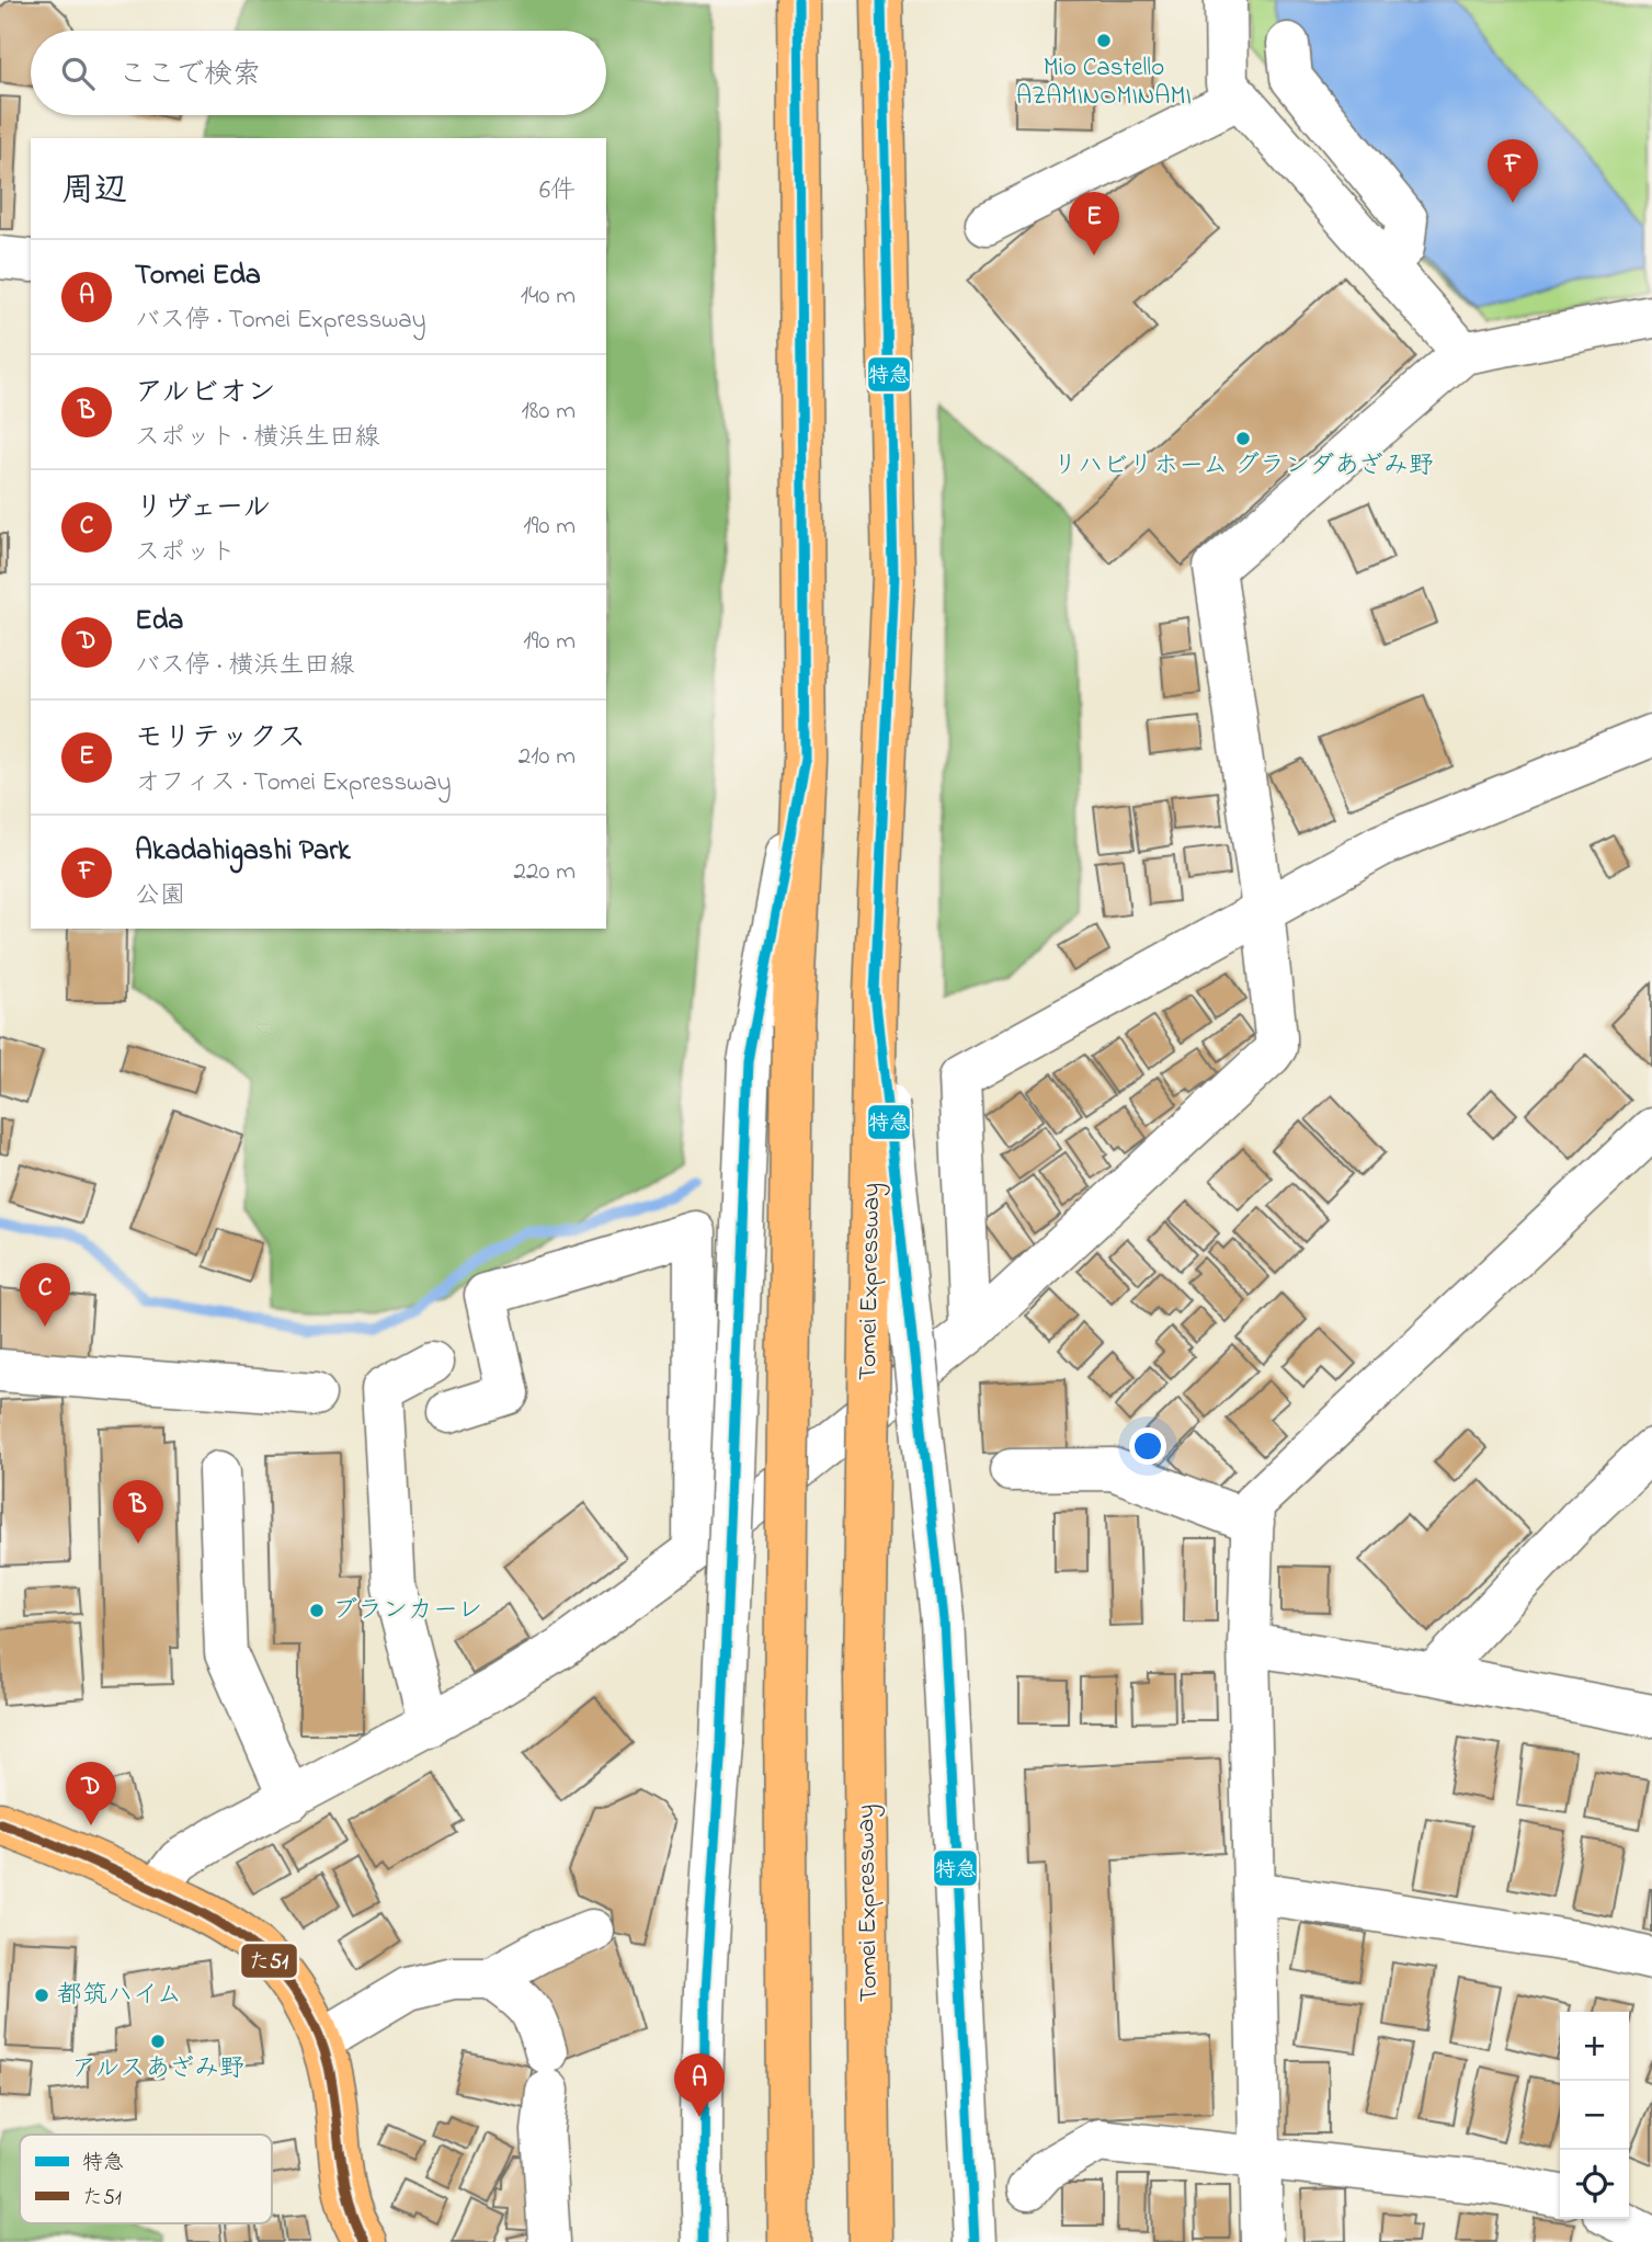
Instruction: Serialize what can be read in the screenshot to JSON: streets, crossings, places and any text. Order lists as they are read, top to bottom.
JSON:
{
  "streets": {
    "main road": ["Tomei Expressway"]
  },
  "places": [
    "Mio Castello AZAMINOMINAMI",
    "リハビリホーム グランダあざみ野",
    "ブランカーレ",
    "都筑ハイム",
    "アルスあざみ野"
  ],
  "lines": ["transit line 特急", "transit line た51"],
  "legend": ["特急", "た51"],
  "page": {
    "search": "ここで検索",
    "heading": ["周辺", "6件"],
    "pins": [
      "F",
      "E",
      "C",
      "B",
      "D",
      "A"
    ],
    "list": [
      {
        "mark": "A",
        "name": "Tomei Eda",
        "note": "バス停 · Tomei Expressway",
        "value": "140 m"
      },
      {
        "mark": "B",
        "name": "アルビオン",
        "note": "スポット · 横浜生田線",
        "value": "180 m"
      },
      {
        "mark": "C",
        "name": "リヴェール",
        "note": "スポット",
        "value": "190 m"
      },
      {
        "mark": "D",
        "name": "Eda",
        "note": "バス停 · 横浜生田線",
        "value": "190 m"
      },
      {
        "mark": "E",
        "name": "モリテックス",
        "note": "オフィス · Tomei Expressway",
        "value": "210 m"
      },
      {
        "mark": "F",
        "name": "Akadahigashi Park",
        "note": "公園",
        "value": "220 m"
      }
    ],
    "map_buttons": ["+", "−"]
  }
}
